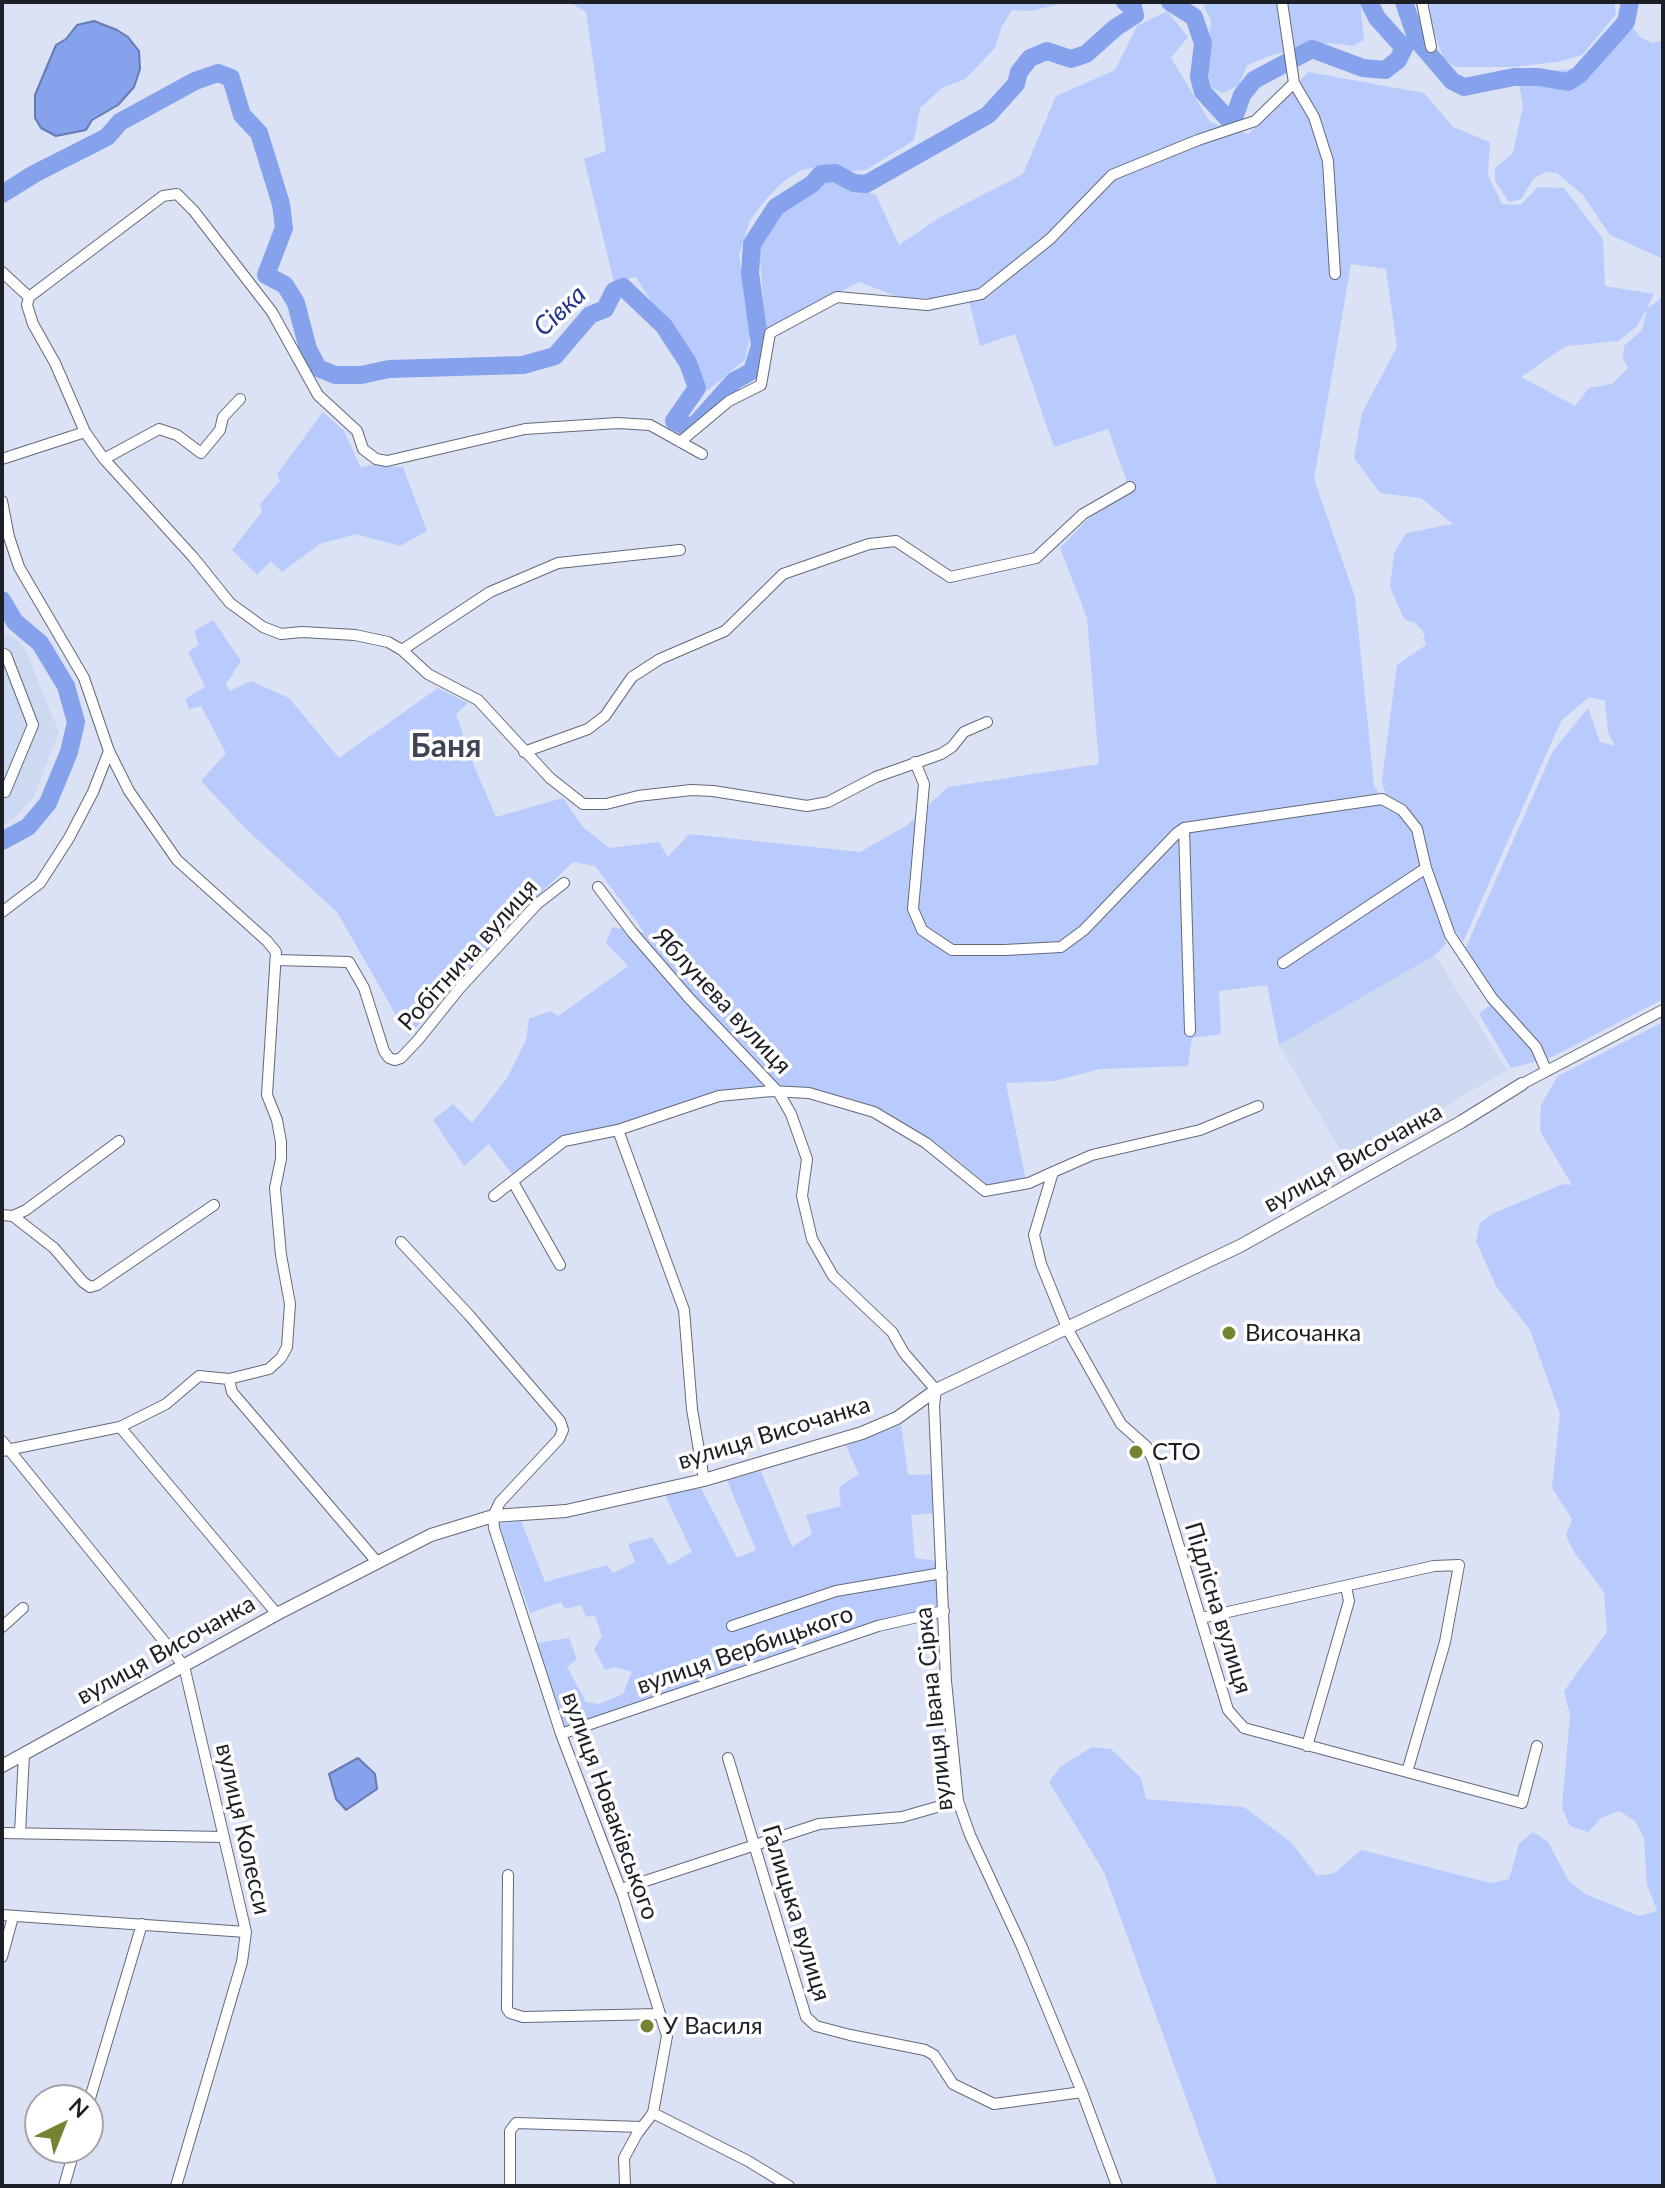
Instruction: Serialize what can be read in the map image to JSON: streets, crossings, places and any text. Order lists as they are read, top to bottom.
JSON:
{
  "streets": {
    "street": [
      "Робітнича вулиця",
      "Яблунева вулиця",
      "вулиця Височанка",
      "Підлісна вулиця",
      "вулиця Вербицького",
      "вулиця Івана Сірка",
      "вулиця Новаківського",
      "вулиця Колесси",
      "Галицька вулиця"
    ]
  },
  "crossings": [
    ["Яблунева вулиця", "вулиця Височанка"],
    ["Яблунева вулиця", "вулиця Івана Сірка"],
    ["вулиця Височанка", "Підлісна вулиця"],
    ["вулиця Височанка", "вулиця Івана Сірка"],
    ["вулиця Височанка", "вулиця Новаківського"],
    ["вулиця Височанка", "вулиця Колесси"],
    ["вулиця Вербицького", "вулиця Івана Сірка"],
    ["вулиця Вербицького", "вулиця Новаківського"],
    ["вулиця Івана Сірка", "Галицька вулиця"]
  ],
  "districts": ["Баня"],
  "water": ["Сівка"],
  "places": ["Височанка", "СТО", "У Василя"],
  "north": "top right"
}
